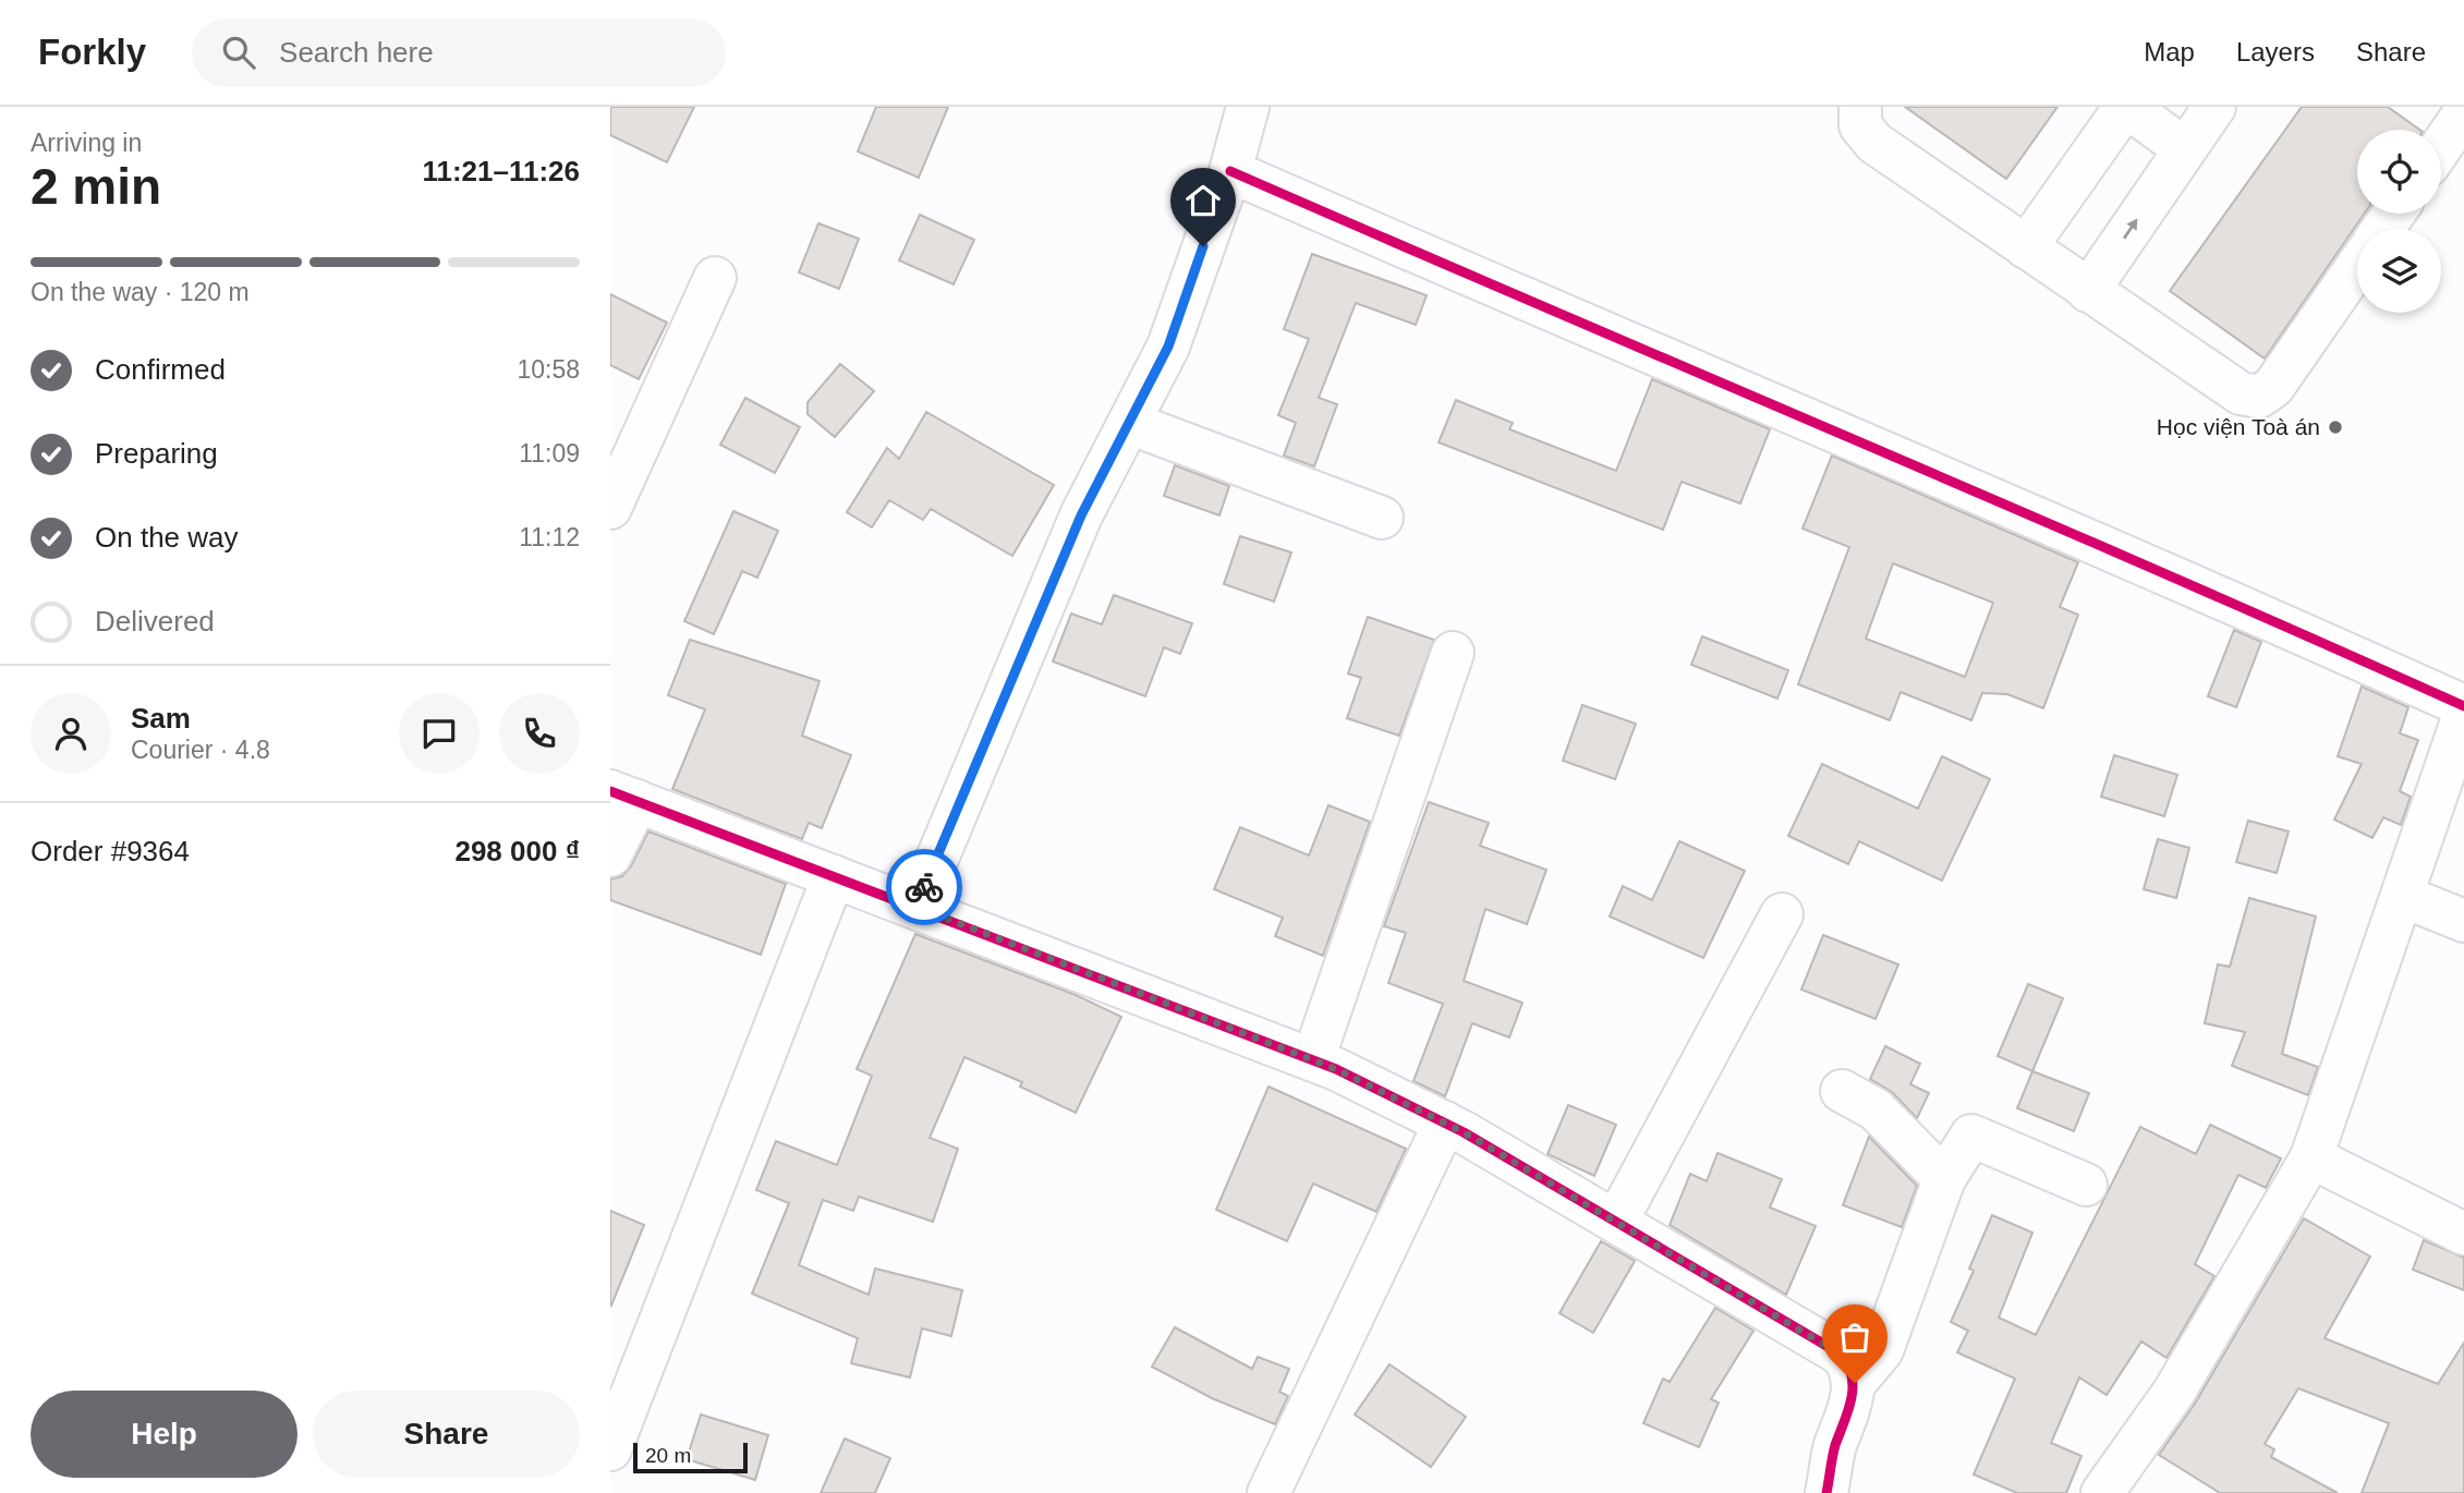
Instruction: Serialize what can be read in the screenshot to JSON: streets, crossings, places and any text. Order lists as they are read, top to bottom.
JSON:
{
  "places": ["Học viện Toà án"],
  "scale_bar": "20 m",
  "page": {
    "header": "Forkly",
    "search": "Search here",
    "nav": ["Map", "Layers", "Share"],
    "heading": ["2 min", "Arriving in", "11:21–11:26"],
    "panel": [
      "Sam",
      "Courier · 4.8",
      "Order #9364",
      "298 000 ₫"
    ],
    "bar": "On the way · 120 m",
    "list": [
      ["Confirmed", "10:58"],
      ["Preparing", "11:09"],
      ["On the way", "11:12"],
      "Delivered"
    ],
    "buttons": ["Help", "Share"],
    "scale": "20 m"
  }
}
